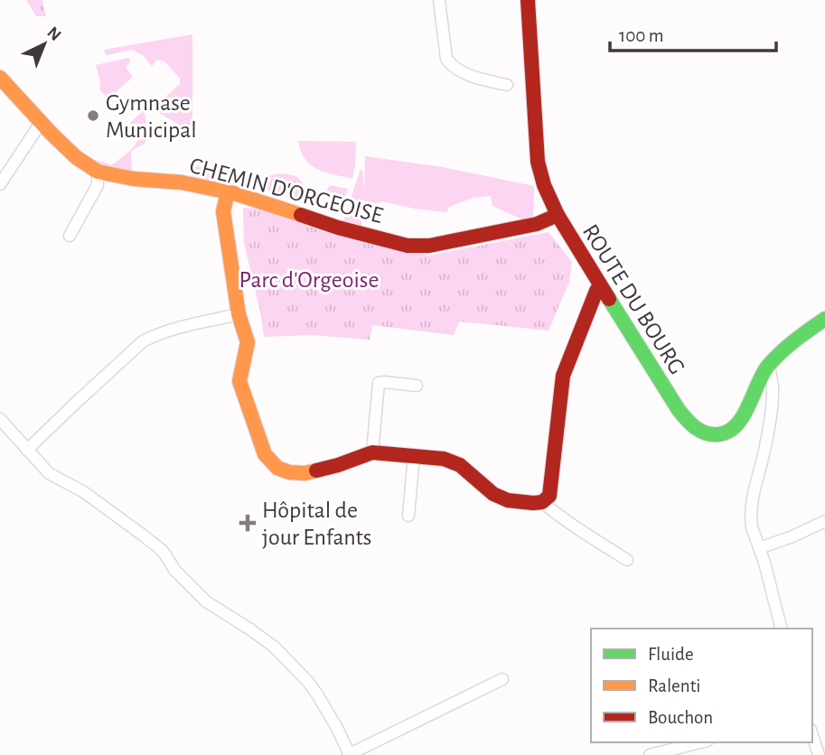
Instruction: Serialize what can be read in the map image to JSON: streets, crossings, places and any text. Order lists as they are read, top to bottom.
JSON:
{
  "streets": {
    "street": ["CHEMIN D'ORGEOISE", "ROUTE DU BOURG"]
  },
  "crossings": [
    ["CHEMIN D'ORGEOISE", "ROUTE DU BOURG"]
  ],
  "parks": ["Parc d'Orgeoise"],
  "places": {
    "other": ["Gymnase Municipal"],
    "health": ["Hôpital de jour Enfants"]
  },
  "legend": ["Fluide", "Ralenti", "Bouchon"],
  "scale_bar": "100 m",
  "north": "top right"
}
